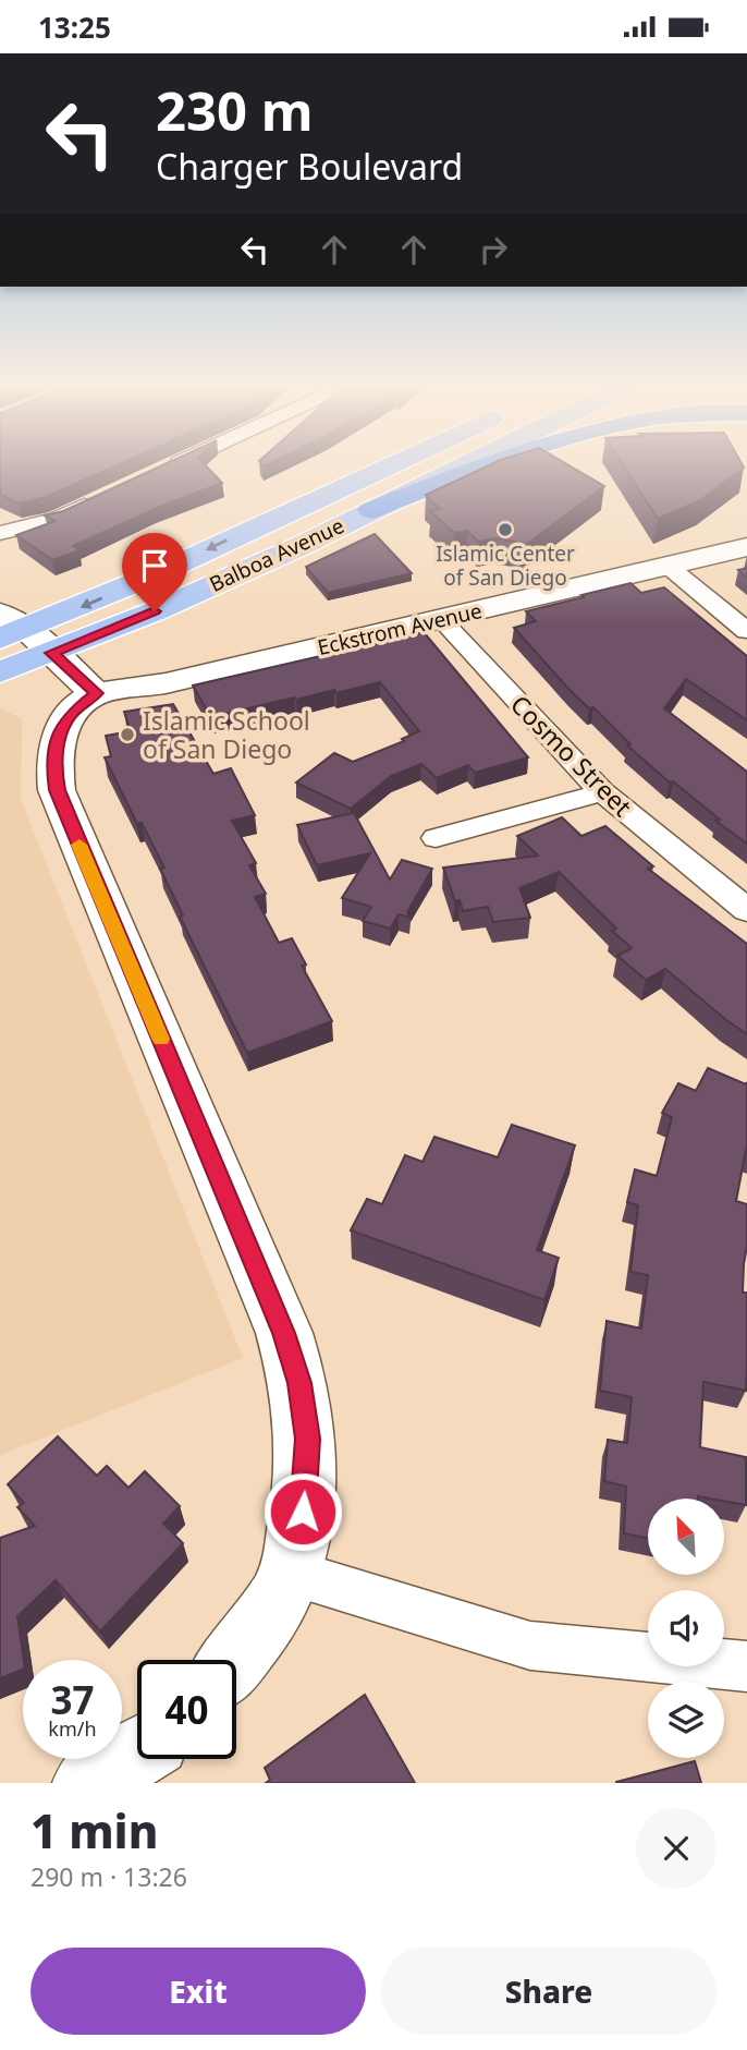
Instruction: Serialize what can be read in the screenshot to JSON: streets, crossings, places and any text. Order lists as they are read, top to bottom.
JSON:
{
  "streets": {
    "main road": ["Balboa Avenue"],
    "street": ["Eckstrom Avenue", "Cosmo Street"]
  },
  "crossings": [
    ["Eckstrom Avenue", "Cosmo Street"]
  ],
  "places": ["Islamic Center of San Diego", "Islamic School of San Diego"],
  "north": "top left",
  "page": {
    "status": "13:25",
    "turn": ["230 m", "Charger Boulevard"],
    "speed": "37 km/h",
    "limit": "40",
    "heading": ["1 min", "290 m · 13:26"],
    "buttons": ["Exit", "Share"]
  }
}
